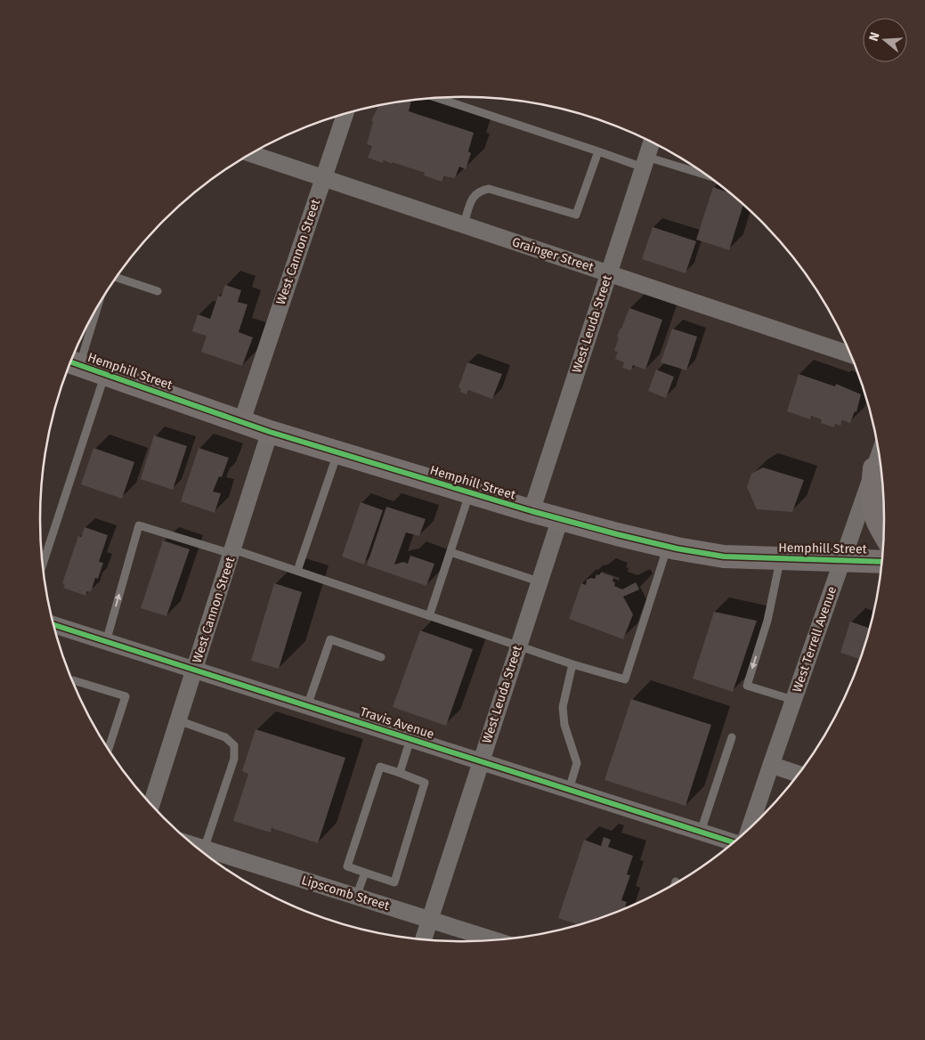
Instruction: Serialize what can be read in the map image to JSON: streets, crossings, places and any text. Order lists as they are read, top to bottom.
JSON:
{
  "streets": {
    "main road": ["Hemphill Street"],
    "street": [
      "West Cannon Street",
      "Grainger Street",
      "West Leuda Street",
      "West Terrell Avenue",
      "Travis Avenue",
      "Lipscomb Street"
    ]
  },
  "crossings": [
    ["West Cannon Street", "Grainger Street"],
    ["West Cannon Street", "Hemphill Street"],
    ["West Cannon Street", "Travis Avenue"],
    ["Grainger Street", "West Leuda Street"],
    ["West Leuda Street", "Hemphill Street"],
    ["West Leuda Street", "Travis Avenue"],
    ["West Leuda Street", "Lipscomb Street"],
    ["Hemphill Street", "West Terrell Avenue"]
  ],
  "north": "left"
}
